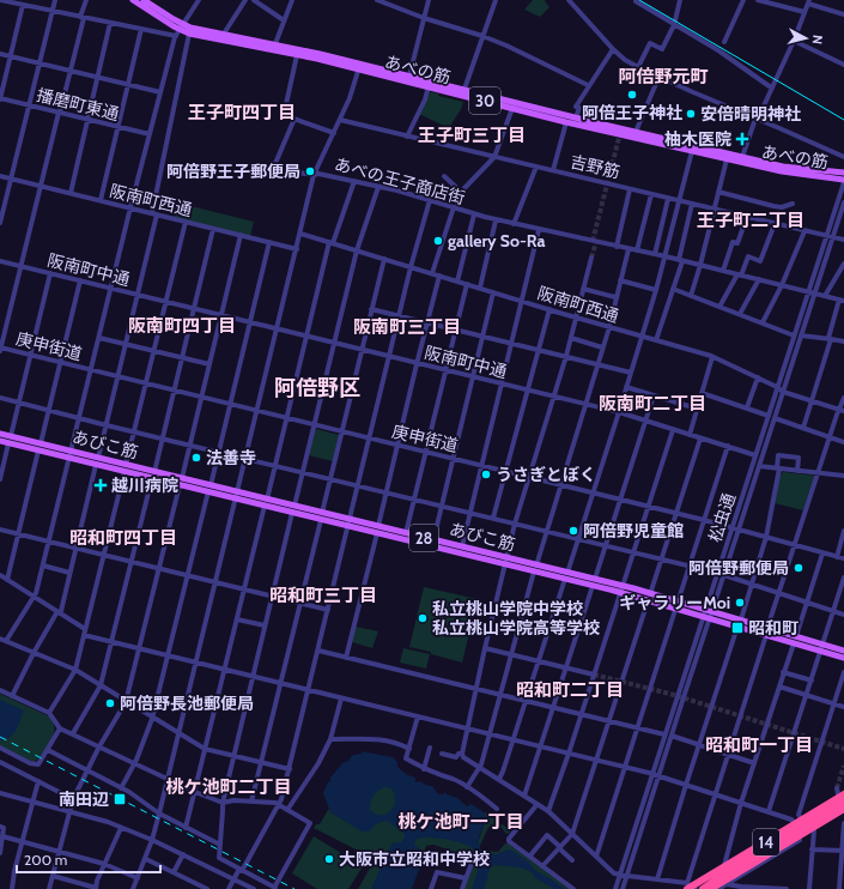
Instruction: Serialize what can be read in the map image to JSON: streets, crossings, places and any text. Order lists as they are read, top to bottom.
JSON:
{
  "streets": {
    "highway": ["14"],
    "main road": [
      "あべの筋",
      "30",
      "あびこ筋",
      "28"
    ],
    "street": [
      "播磨町東通",
      "吉野筋",
      "あべの王子商店街",
      "阪南町西通",
      "阪南町中通",
      "庚申街道",
      "松虫通"
    ]
  },
  "crossings": [
    ["あべの筋", "松虫通"],
    ["吉野筋", "松虫通"],
    ["あべの王子商店街", "松虫通"],
    ["阪南町西通", "松虫通"],
    ["阪南町中通", "松虫通"],
    ["庚申街道", "松虫通"],
    ["あびこ筋", "松虫通"]
  ],
  "districts": [
    "阿倍野元町",
    "王子町四丁目",
    "王子町三丁目",
    "王子町二丁目",
    "阪南町四丁目",
    "阪南町三丁目",
    "阿倍野区",
    "阪南町二丁目",
    "昭和町四丁目",
    "昭和町三丁目",
    "昭和町二丁目",
    "昭和町一丁目",
    "桃ケ池町二丁目",
    "桃ケ池町一丁目"
  ],
  "places": {
    "other": [
      "阿倍王子神社",
      "安倍晴明神社",
      "阿倍野王子郵便局",
      "gallery So-Ra",
      "法善寺",
      "うさぎとぼく",
      "阿倍野児童館",
      "阿倍野郵便局",
      "ギャラリーMoi",
      "私立桃山学院中学校 私立桃山学院高等学校",
      "阿倍野長池郵便局",
      "大阪市立昭和中学校"
    ],
    "health": ["柚木医院", "越川病院"],
    "transit": ["昭和町", "南田辺"]
  },
  "scale_bar": "200 m",
  "north": "right"
}
